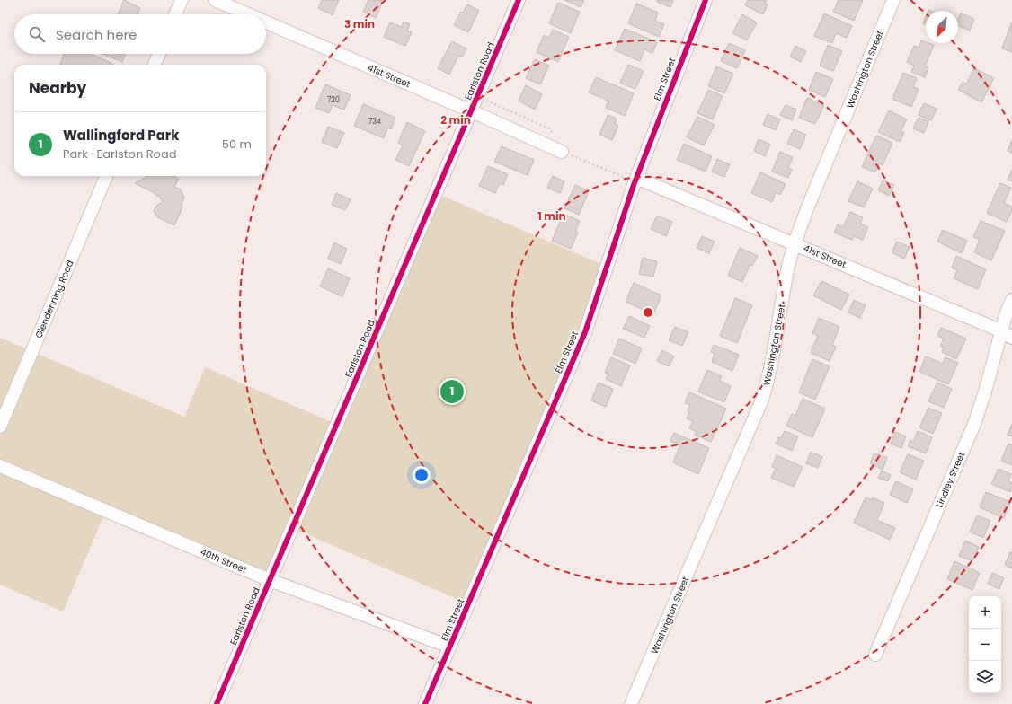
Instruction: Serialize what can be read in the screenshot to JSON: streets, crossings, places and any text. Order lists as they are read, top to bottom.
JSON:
{
  "streets": {
    "street": [
      "Washington Street",
      "Earlston Road",
      "41st Street",
      "Elm Street",
      "Glendenning Road",
      "Lindley Street",
      "40th Street"
    ]
  },
  "crossings": [
    ["Washington Street", "41st Street"],
    ["Earlston Road", "41st Street"],
    ["Earlston Road", "40th Street"],
    ["41st Street", "Elm Street"],
    ["41st Street", "Lindley Street"],
    ["Elm Street", "40th Street"]
  ],
  "house_numbers": ["720", "734"],
  "north": "bottom left",
  "page": {
    "search": "Search here",
    "heading": "Nearby",
    "list": [
      {
        "mark": "1",
        "name": "Wallingford Park",
        "note": "Park · Earlston Road",
        "value": "50 m"
      }
    ],
    "pins": "1",
    "map_buttons": ["+", "−"]
  },
  "rings": ["3 min", "2 min", "1 min"]
}
